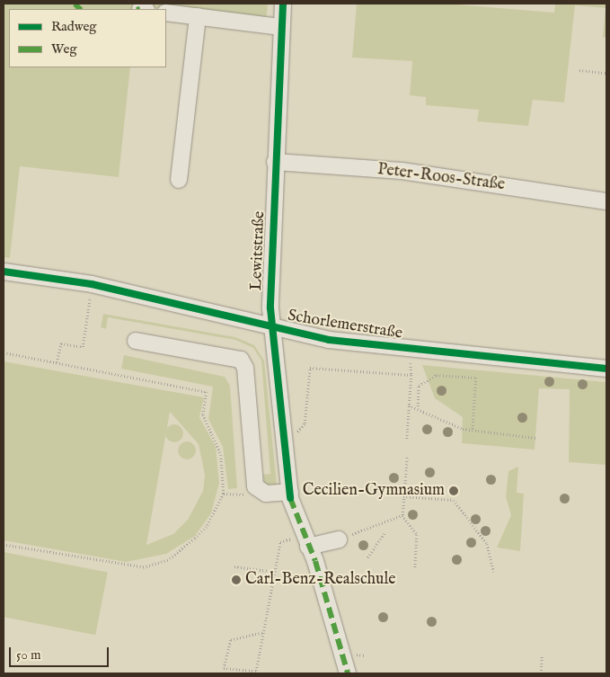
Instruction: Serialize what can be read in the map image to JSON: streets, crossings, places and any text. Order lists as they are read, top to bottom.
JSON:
{
  "streets": {
    "street": ["Peter-Roos-Straße", "Lewitstraße", "Schorlemerstraße"]
  },
  "crossings": [
    ["Peter-Roos-Straße", "Lewitstraße"],
    ["Lewitstraße", "Schorlemerstraße"]
  ],
  "places": ["Cecilien-Gymnasium", "Carl-Benz-Realschule"],
  "legend": ["Radweg", "Weg"],
  "scale_bar": "50 m"
}
